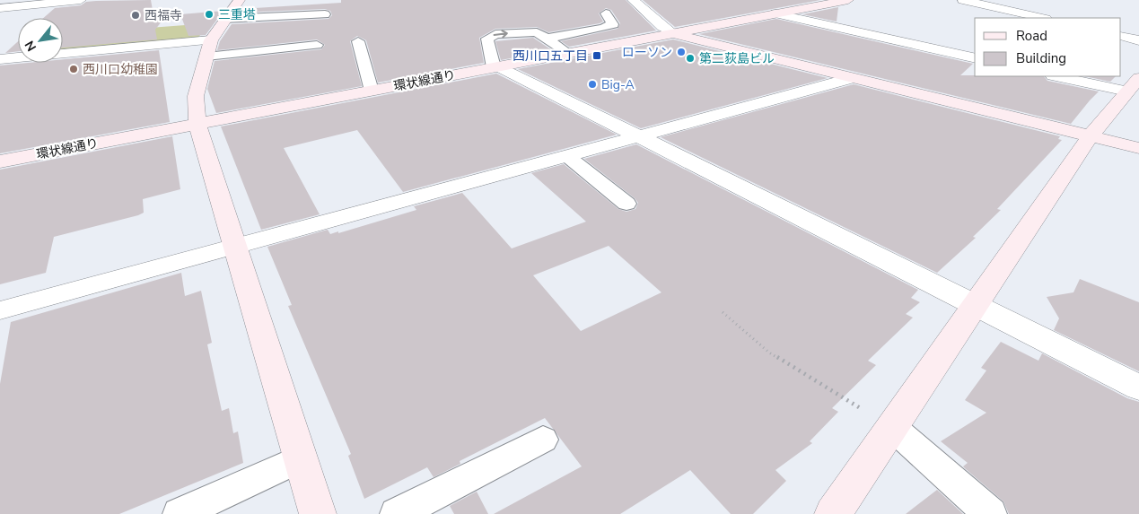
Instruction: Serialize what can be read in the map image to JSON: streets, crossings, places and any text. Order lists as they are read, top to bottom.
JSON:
{
  "streets": {
    "street": ["環状線通り"]
  },
  "places": {
    "other": [
      "三重塔",
      "西福寺",
      "ローソン",
      "第二荻島ビル",
      "西川口幼稚園",
      "Big-A"
    ],
    "transit": ["西川口五丁目"]
  },
  "legend": ["Road", "Building"],
  "north": "bottom left"
}
